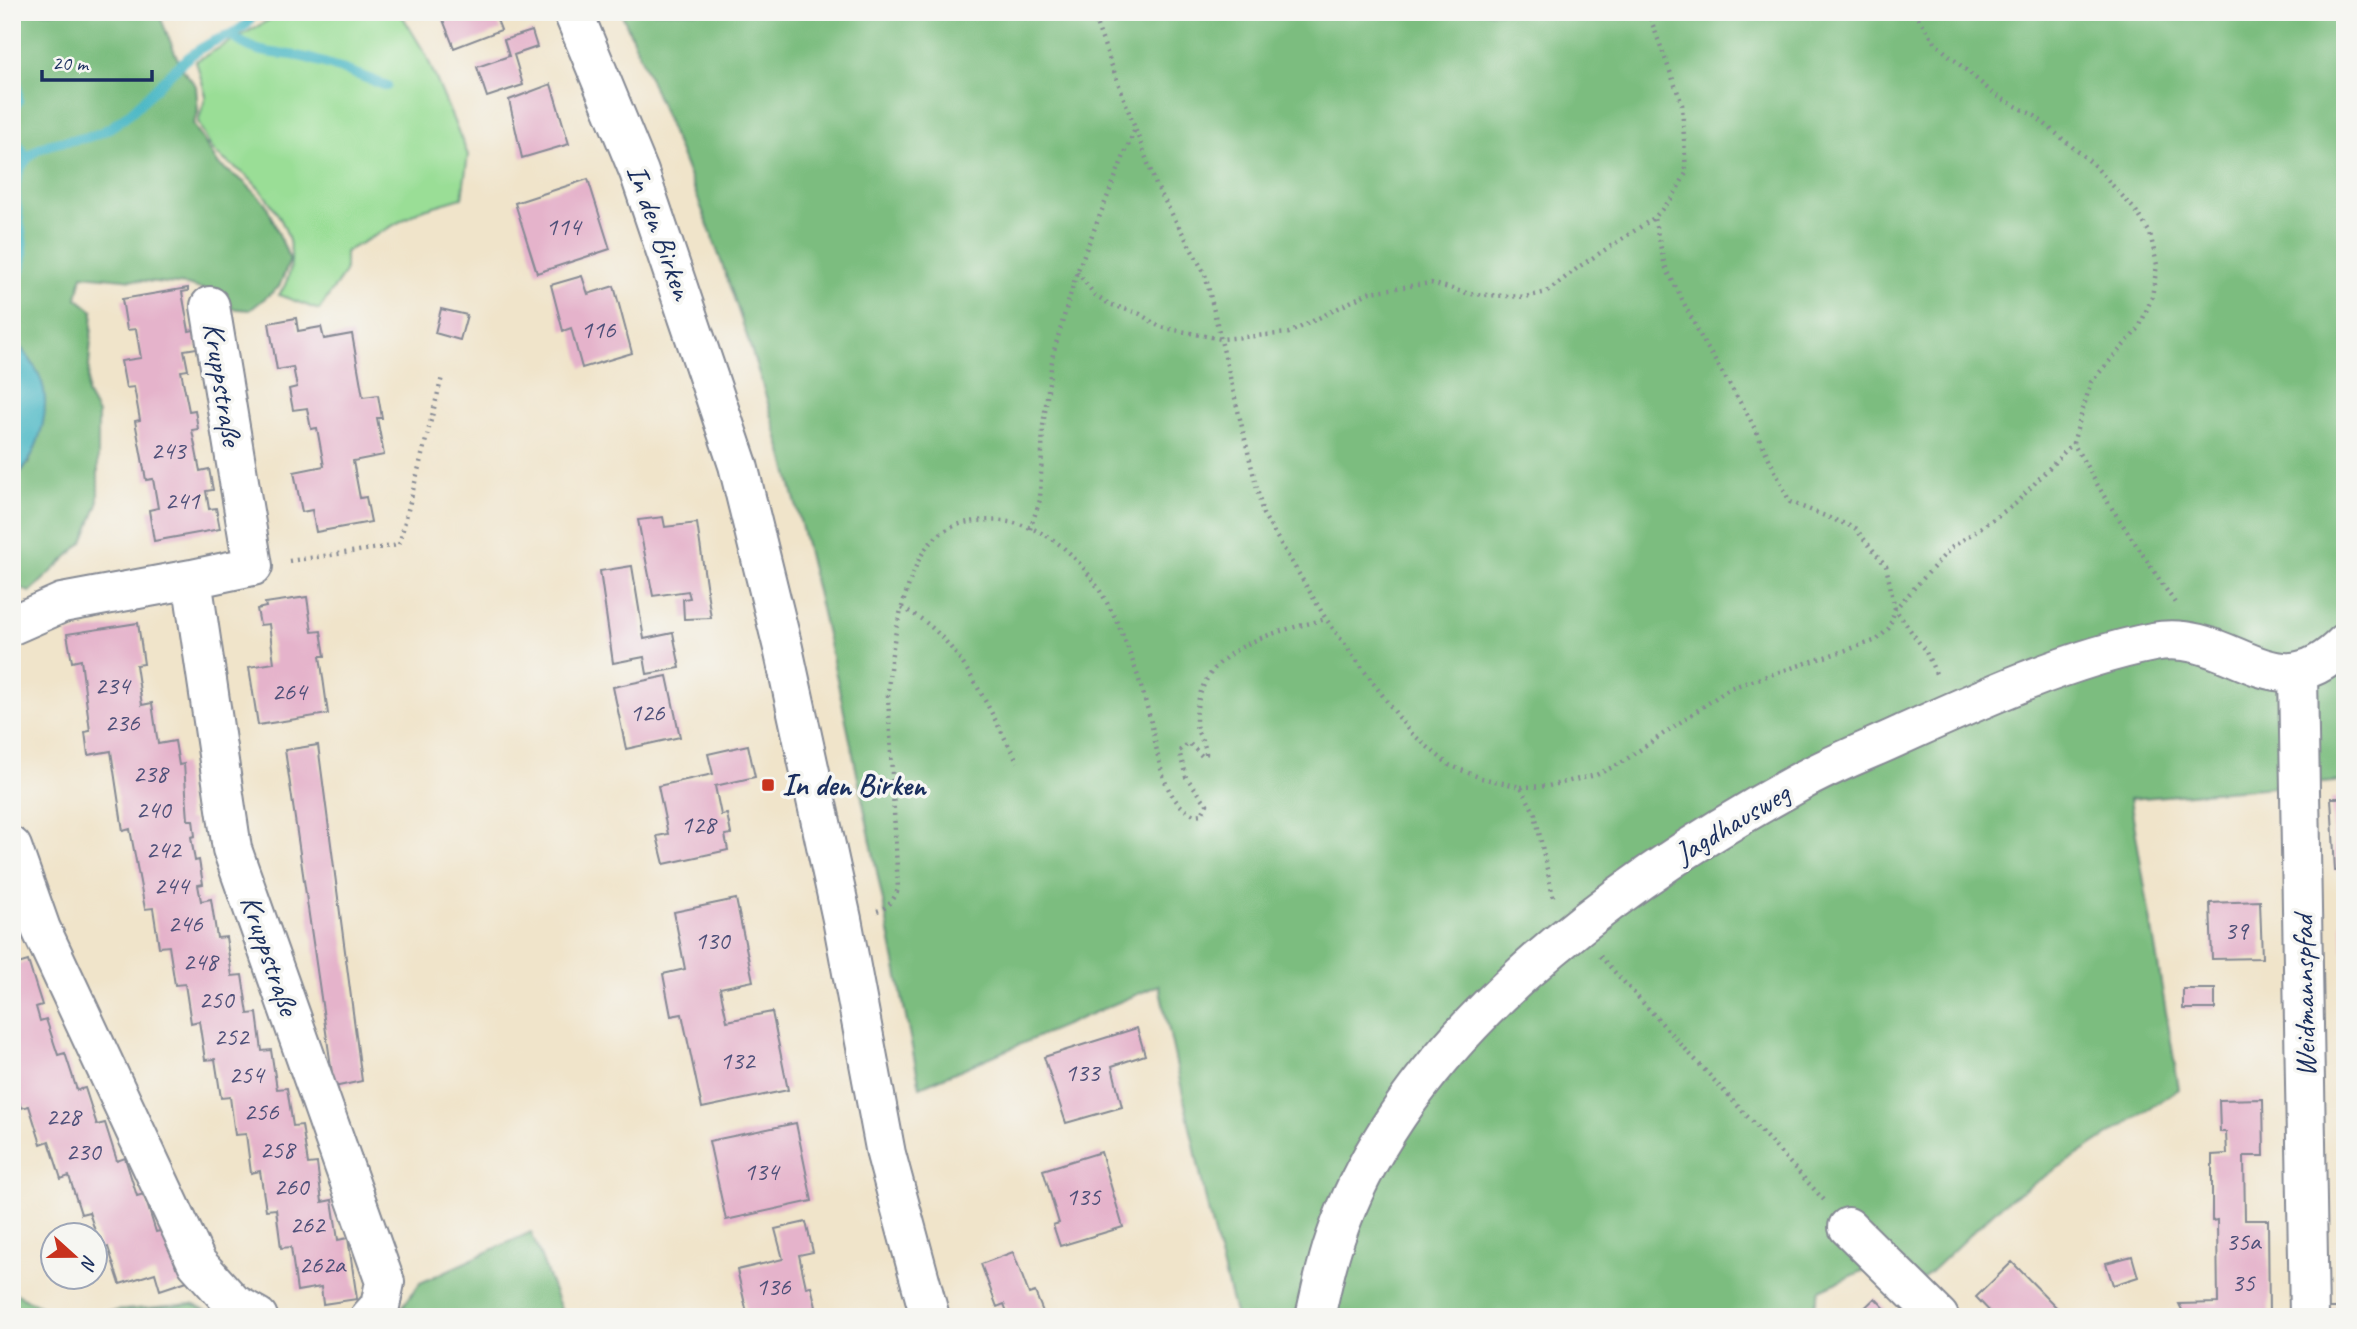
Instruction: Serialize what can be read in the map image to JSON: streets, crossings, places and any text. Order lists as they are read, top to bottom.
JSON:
{
  "streets": {
    "street": [
      "In den Birken",
      "Kruppstraße",
      "Jagdhausweg",
      "Weidmannspfad"
    ]
  },
  "crossings": [
    ["Jagdhausweg", "Weidmannspfad"]
  ],
  "places": {
    "transit": ["In den Birken"]
  },
  "house_numbers": [
    "114",
    "116",
    "243",
    "241",
    "234",
    "264",
    "126",
    "236",
    "238",
    "240",
    "128",
    "242",
    "244",
    "246",
    "39",
    "130",
    "248",
    "250",
    "252",
    "132",
    "133",
    "254",
    "256",
    "228",
    "258",
    "230",
    "134",
    "260",
    "135",
    "262",
    "35a",
    "262a",
    "35",
    "136"
  ],
  "scale_bar": "20 m",
  "north": "right"
}
